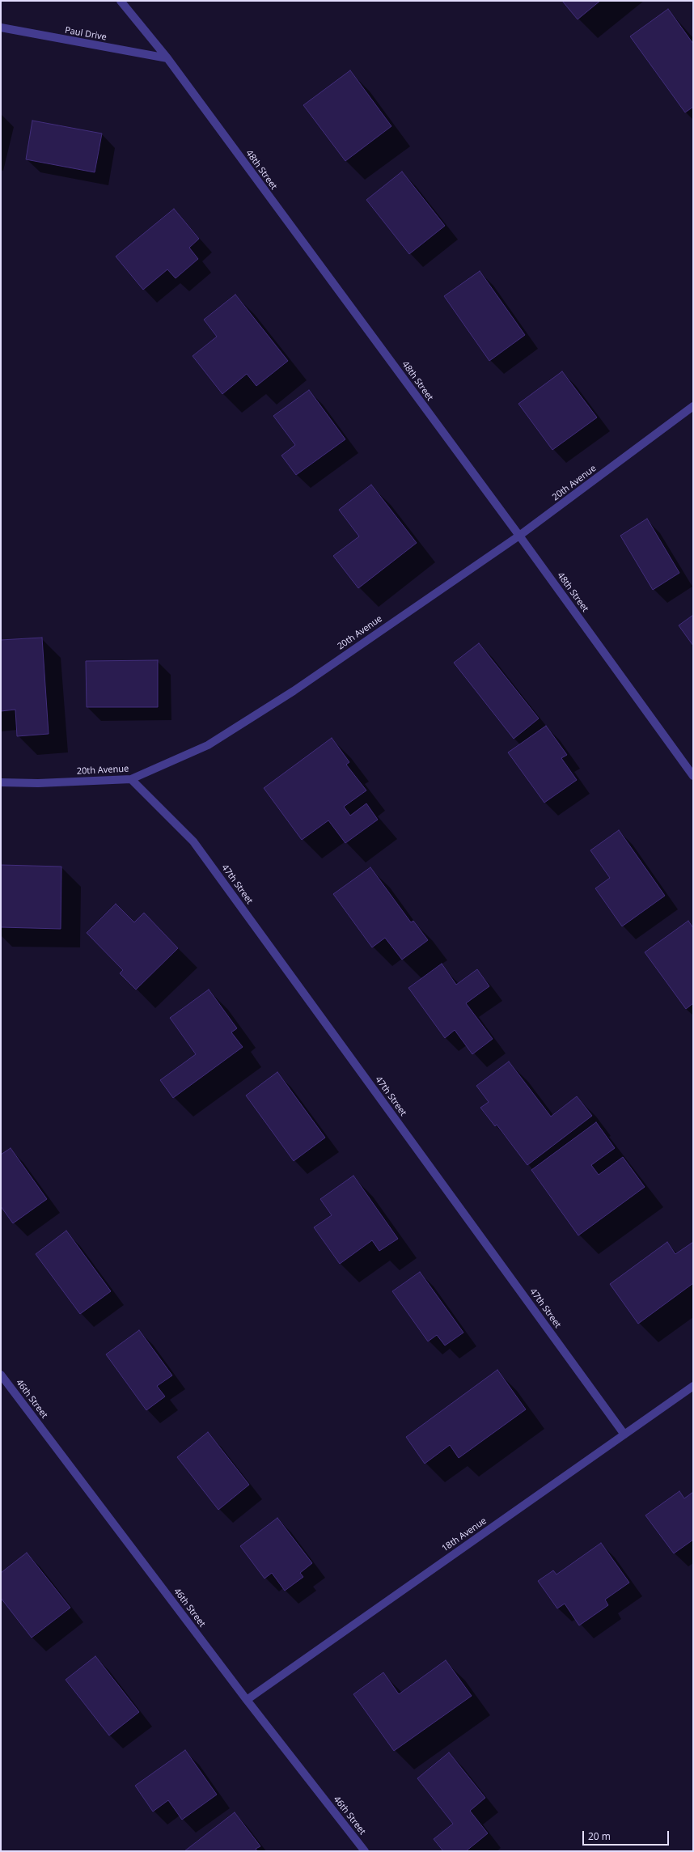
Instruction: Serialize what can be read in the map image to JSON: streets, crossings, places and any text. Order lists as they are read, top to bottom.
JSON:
{
  "streets": {
    "street": [
      "Paul Drive",
      "48th Street",
      "20th Avenue",
      "47th Street",
      "46th Street",
      "18th Avenue"
    ]
  },
  "crossings": [
    ["Paul Drive", "48th Street"],
    ["48th Street", "20th Avenue"],
    ["20th Avenue", "47th Street"],
    ["47th Street", "18th Avenue"],
    ["46th Street", "18th Avenue"]
  ],
  "scale_bar": "20 m"
}
